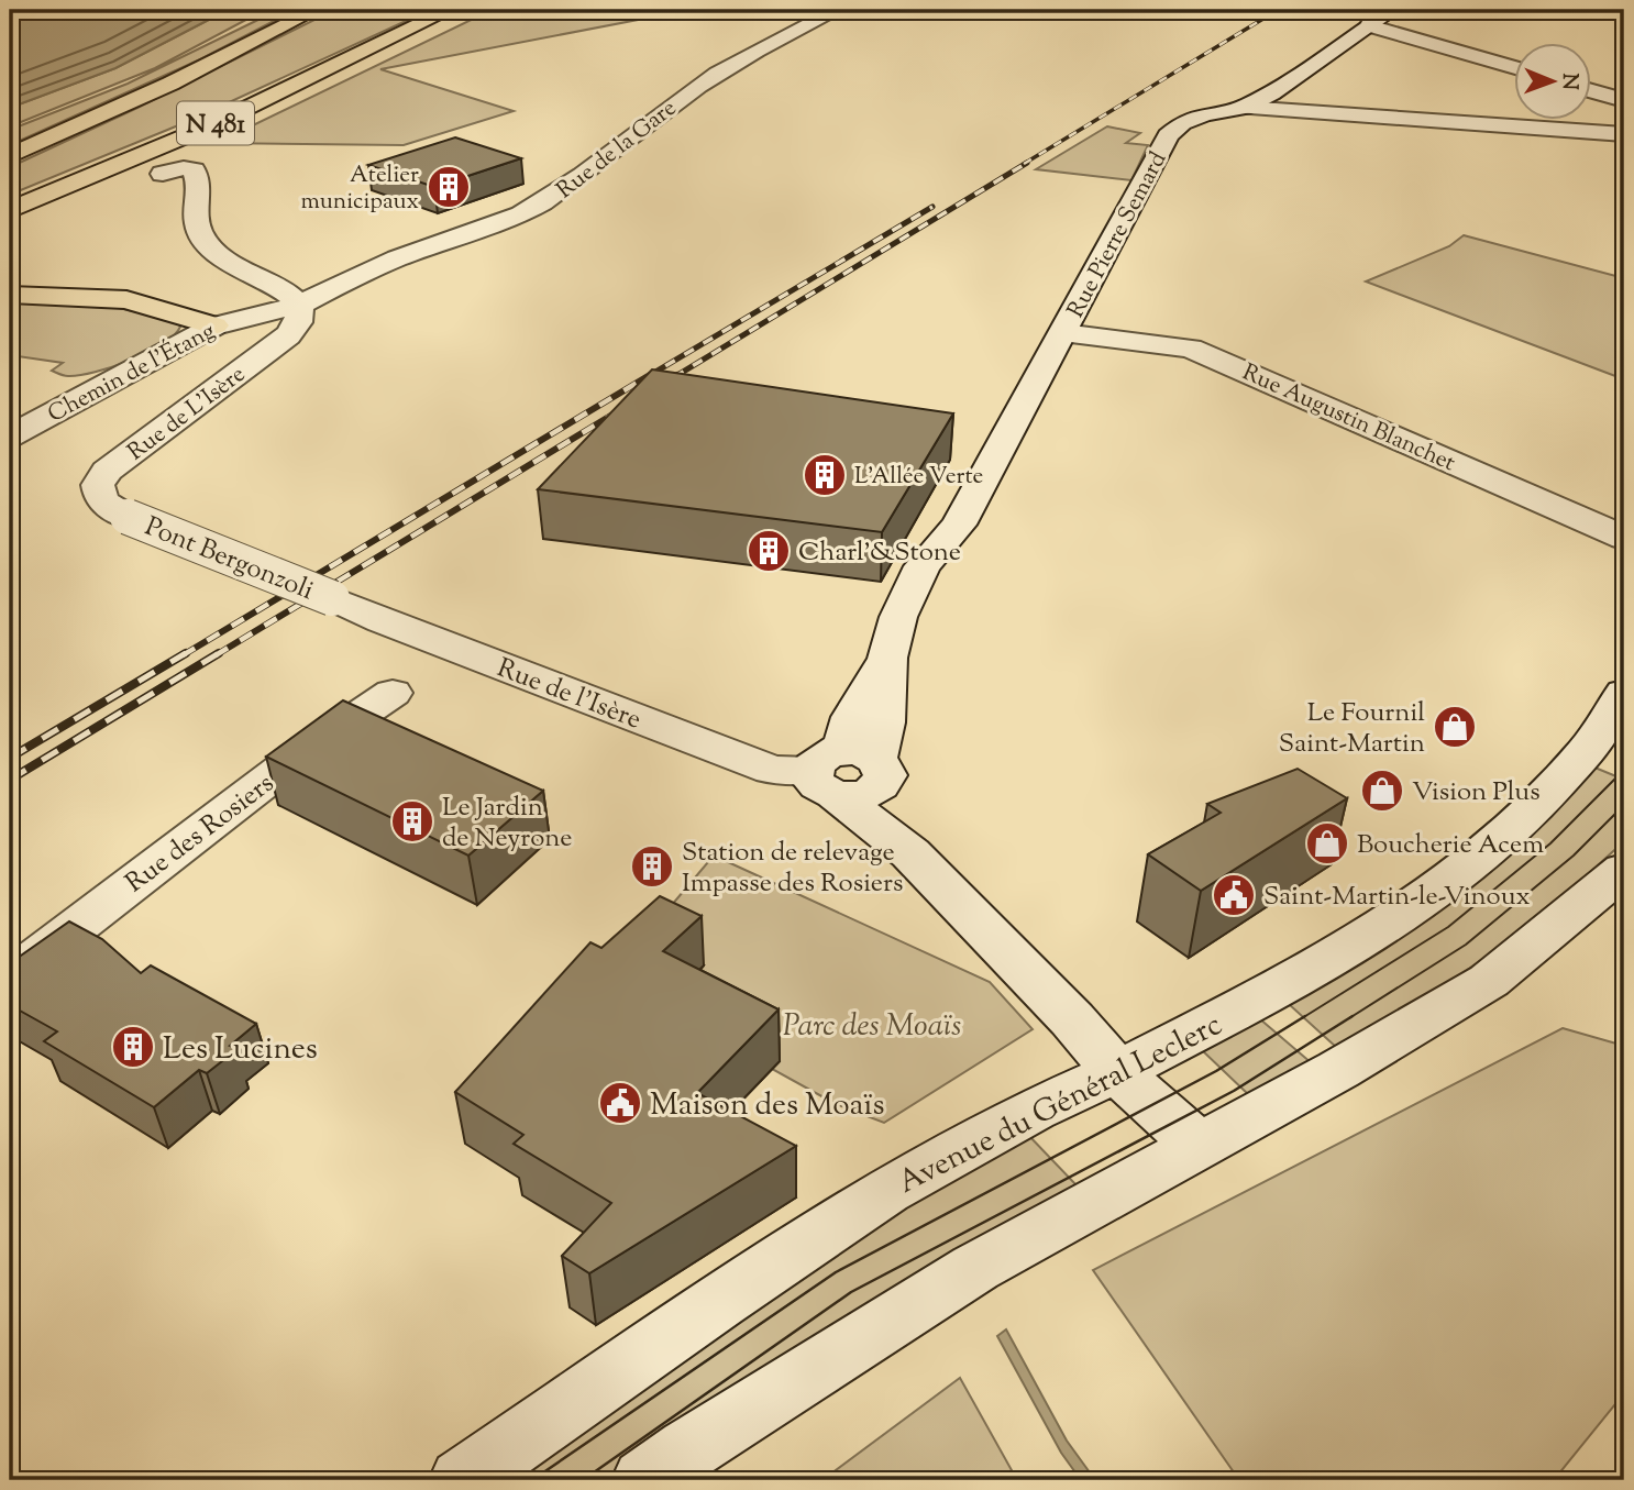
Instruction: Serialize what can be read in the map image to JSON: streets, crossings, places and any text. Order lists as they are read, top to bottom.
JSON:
{
  "streets": {
    "highway": ["N 481"],
    "street": [
      "Rue de la Gare",
      "Rue Pierre Semard",
      "Chemin de l'Étang",
      "Rue de L'Isère",
      "Rue Augustin Blanchet",
      "Pont Bergonzoli",
      "Rue de l'Isère",
      "Rue des Rosiers",
      "Avenue du Général Leclerc"
    ]
  },
  "crossings": [
    ["Rue de la Gare", "Chemin de l'Étang"],
    ["Rue de la Gare", "Rue de L'Isère"],
    ["Rue Pierre Semard", "Rue Augustin Blanchet"],
    ["Rue Pierre Semard", "Rue de l'Isère"],
    ["Chemin de l'Étang", "Rue de L'Isère"],
    ["Rue de L'Isère", "Pont Bergonzoli"],
    ["Pont Bergonzoli", "Rue de l'Isère"]
  ],
  "parks": ["Parc des Moaïs"],
  "places": {
    "building": [
      "Atelier municipaux",
      "L'Allée Verte",
      "Charl’&Stone",
      "Le Jardin de Neyrone",
      "Station de relevage Impasse des Rosiers",
      "Les Lucines"
    ],
    "shop": ["Le Fournil Saint-Martin", "Vision Plus", "Boucherie Acem"],
    "public building": ["Saint-Martin-le-Vinoux", "Maison des Moaïs"]
  },
  "north": "right"
}
